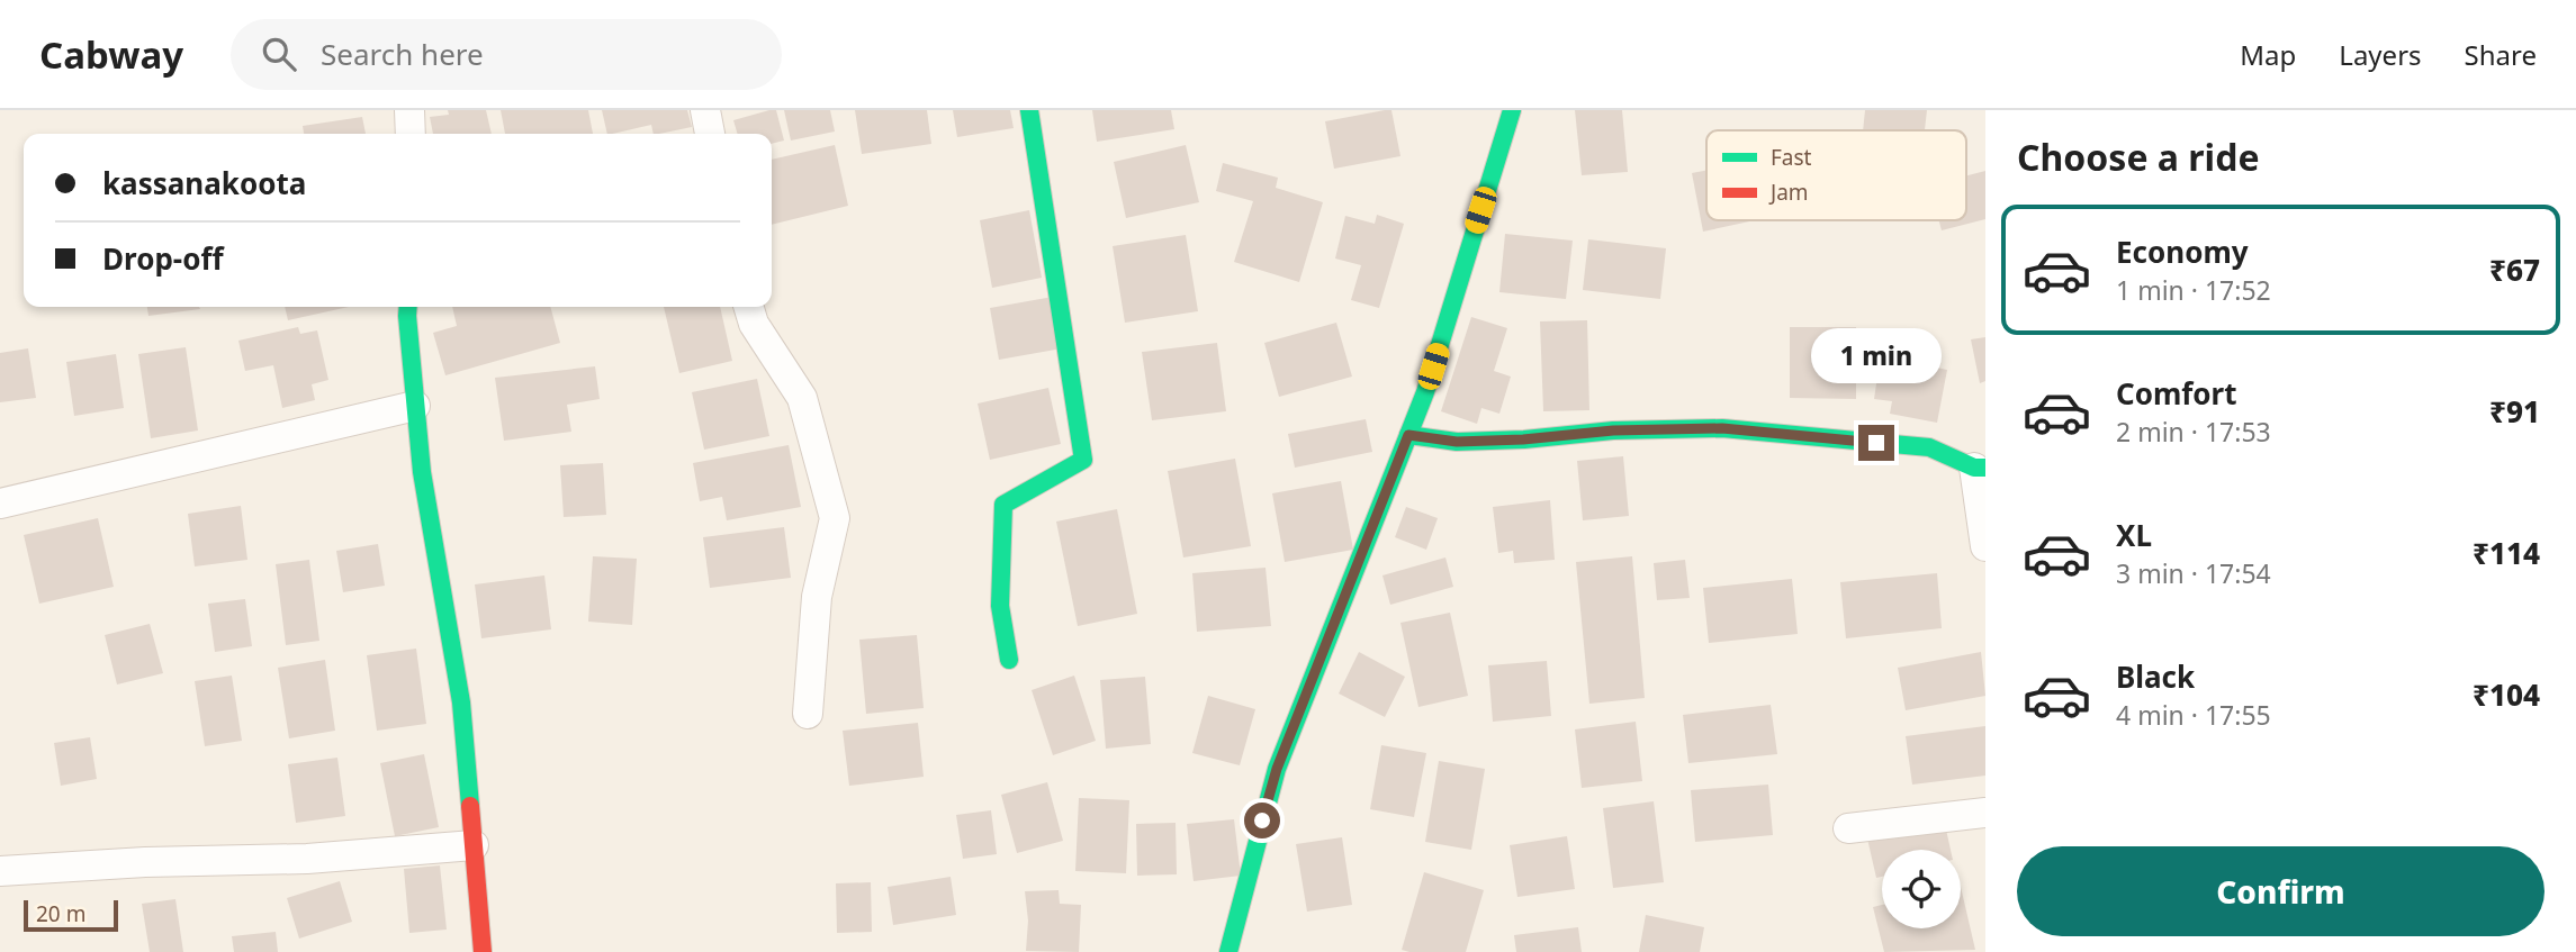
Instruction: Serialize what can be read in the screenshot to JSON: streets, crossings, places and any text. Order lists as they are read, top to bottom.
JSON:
{
  "legend": ["Fast", "Jam"],
  "scale_bar": "20 m",
  "page": {
    "header": "Cabway",
    "search": "Search here",
    "nav": ["Map", "Layers", "Share"],
    "heading": "Choose a ride",
    "banner": ["kassanakoota", "Drop-off"],
    "list": [
      {
        "name": "Economy",
        "note": "1 min · 17:52",
        "value": "₹67"
      },
      {
        "name": "Comfort",
        "note": "2 min · 17:53",
        "value": "₹91"
      },
      {
        "name": "XL",
        "note": "3 min · 17:54",
        "value": "₹114"
      },
      {
        "name": "Black",
        "note": "4 min · 17:55",
        "value": "₹104"
      }
    ],
    "bubble": "1 min",
    "buttons": "Confirm",
    "scale": "20 m"
  }
}
